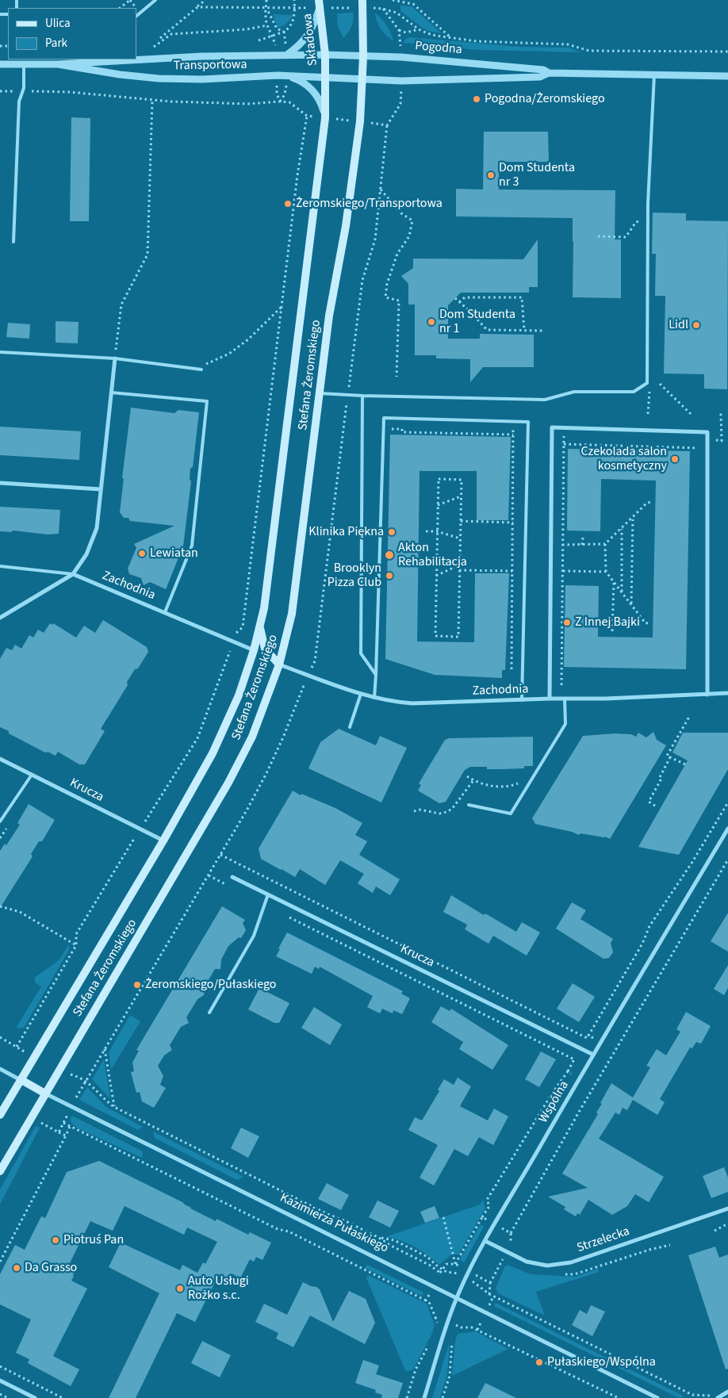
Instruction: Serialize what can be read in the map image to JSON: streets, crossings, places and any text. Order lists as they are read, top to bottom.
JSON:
{
  "streets": {
    "main road": ["Składowa", "Stefana Żeromskiego", "Kazimierza Pułaskiego"],
    "street": [
      "Pogodna",
      "Transportowa",
      "Zachodnia",
      "Krucza",
      "Wspólna",
      "Strzelecka"
    ]
  },
  "crossings": [
    ["Składowa", "Pogodna"],
    ["Składowa", "Transportowa"],
    ["Składowa", "Stefana Żeromskiego"],
    ["Pogodna", "Transportowa"],
    ["Pogodna", "Stefana Żeromskiego"],
    ["Transportowa", "Stefana Żeromskiego"],
    ["Stefana Żeromskiego", "Zachodnia"],
    ["Stefana Żeromskiego", "Krucza"],
    ["Stefana Żeromskiego", "Kazimierza Pułaskiego"],
    ["Krucza", "Wspólna"],
    ["Wspólna", "Kazimierza Pułaskiego"],
    ["Wspólna", "Strzelecka"]
  ],
  "places": [
    "Pogodna/Żeromskiego",
    "Dom Studenta nr 3",
    "Żeromskiego/Transportowa",
    "Dom Studenta nr 1",
    "Lidl",
    "Czekolada salon kosmetyczny",
    "Klinika Piękna",
    "Lewiatan",
    "Akton Rehabilitacja",
    "Brooklyn Pizza Club",
    "Z Innej Bajki",
    "Żeromskiego/Pułaskiego",
    "Piotruś Pan",
    "Da Grasso",
    "Auto Usługi Rożko s.c.",
    "Pułaskiego/Wspólna"
  ],
  "legend": ["Ulica", "Park"]
}
